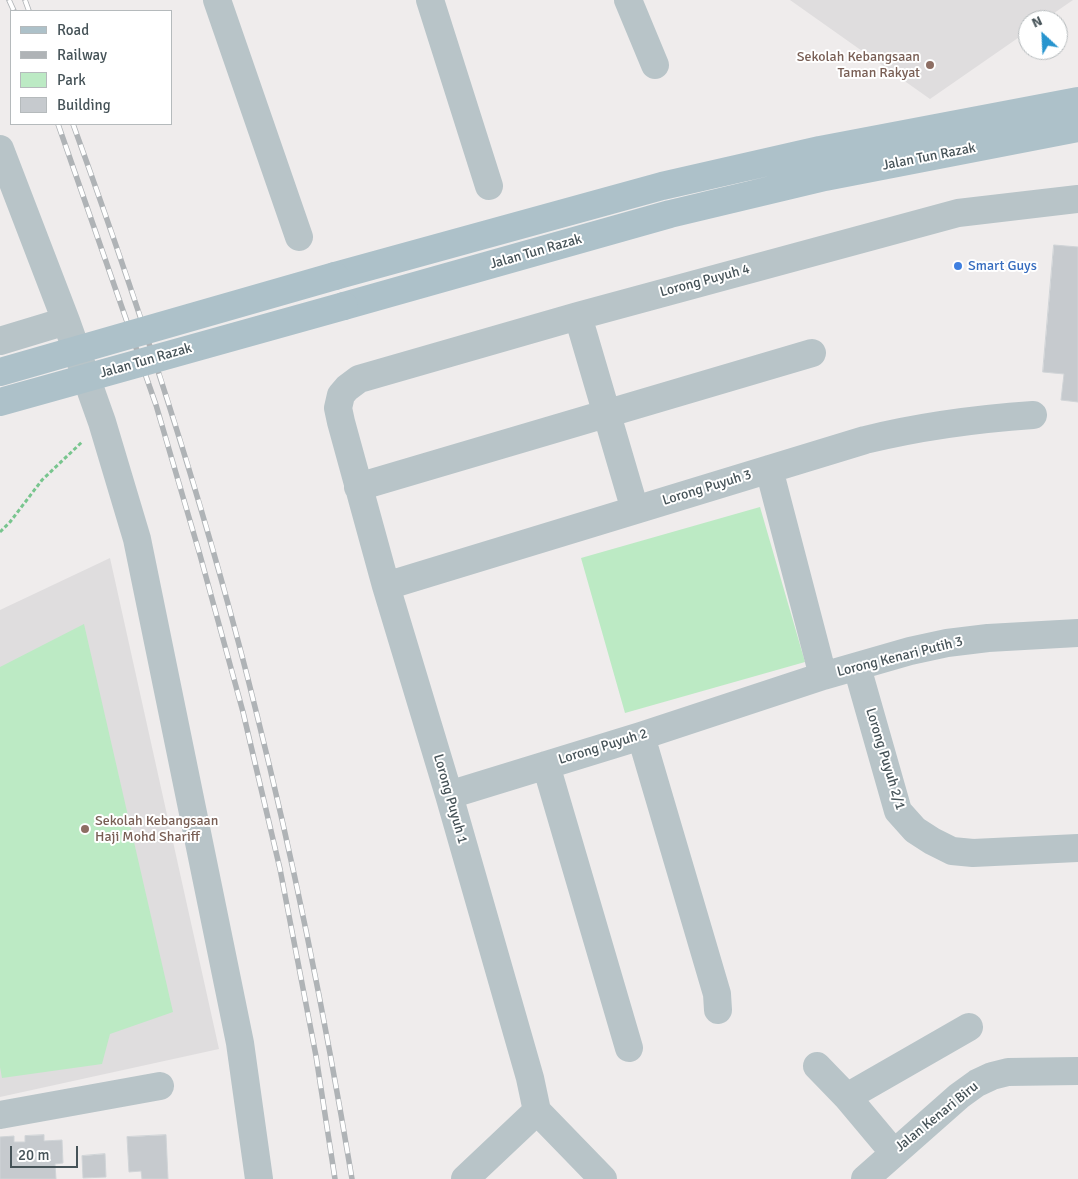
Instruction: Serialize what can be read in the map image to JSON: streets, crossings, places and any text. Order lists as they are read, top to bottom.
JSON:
{
  "streets": {
    "main road": ["Jalan Tun Razak"],
    "street": [
      "Lorong Puyuh 4",
      "Lorong Puyuh 3",
      "Lorong Kenari Putih 3",
      "Lorong Puyuh 2",
      "Lorong Puyuh 2/1",
      "Lorong Puyuh 1",
      "Jalan Kenari Biru"
    ]
  },
  "crossings": [
    ["Lorong Puyuh 4", "Lorong Puyuh 1"],
    ["Lorong Puyuh 3", "Lorong Puyuh 1"],
    ["Lorong Kenari Putih 3", "Lorong Puyuh 2"],
    ["Lorong Kenari Putih 3", "Lorong Puyuh 2/1"],
    ["Lorong Puyuh 2", "Lorong Puyuh 1"]
  ],
  "places": ["Sekolah Kebangsaan Taman Rakyat", "Smart Guys", "Sekolah Kebangsaan Haji Mohd Shariff"],
  "legend": [
    "Road",
    "Railway",
    "Park",
    "Building"
  ],
  "scale_bar": "20 m",
  "north": "top left"
}
